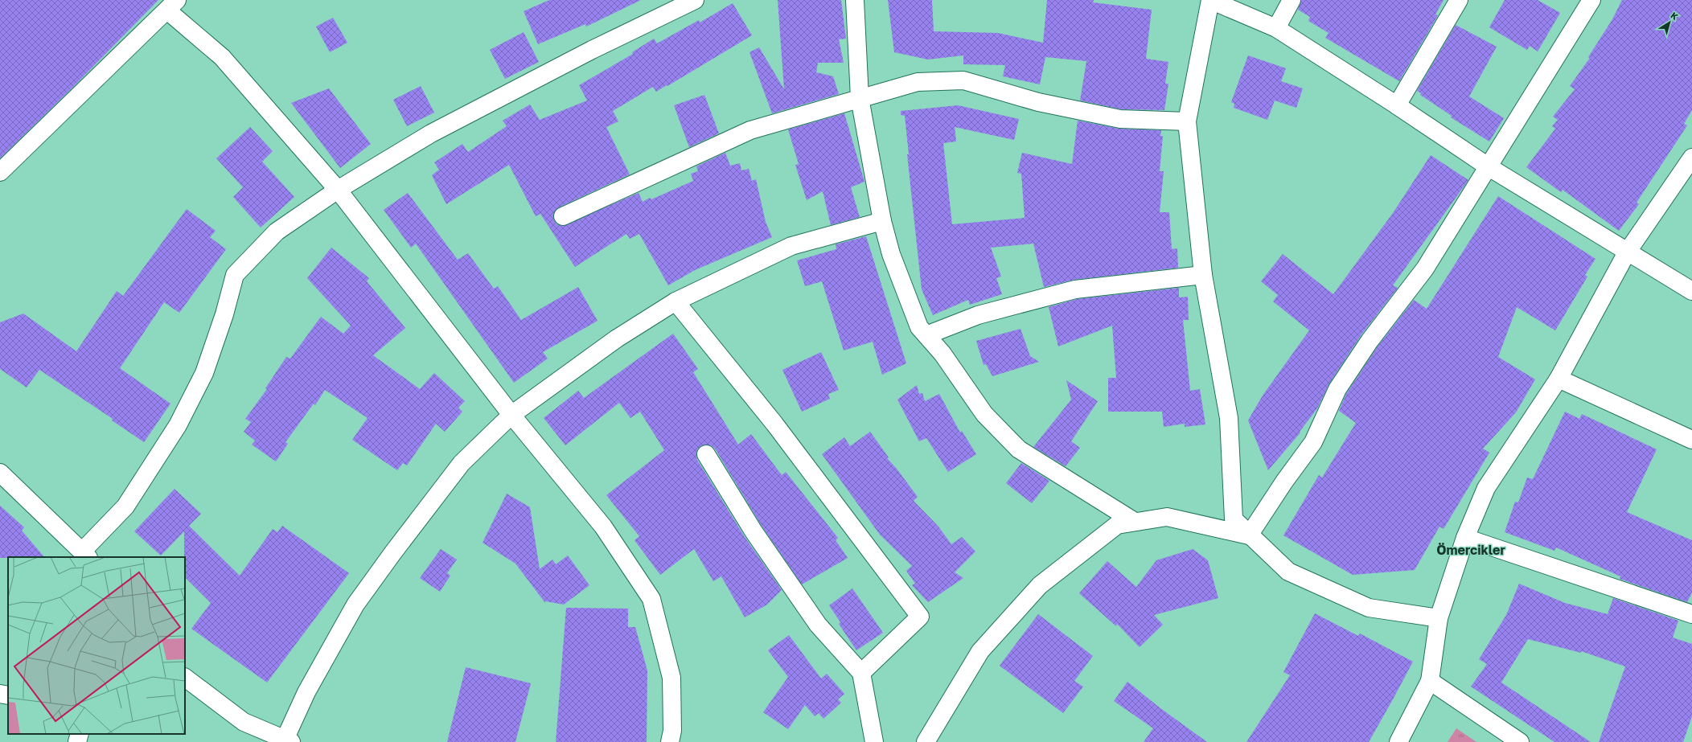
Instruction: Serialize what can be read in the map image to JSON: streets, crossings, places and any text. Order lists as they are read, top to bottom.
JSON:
{
  "districts": ["Ömercikler"],
  "north": "top right"
}
